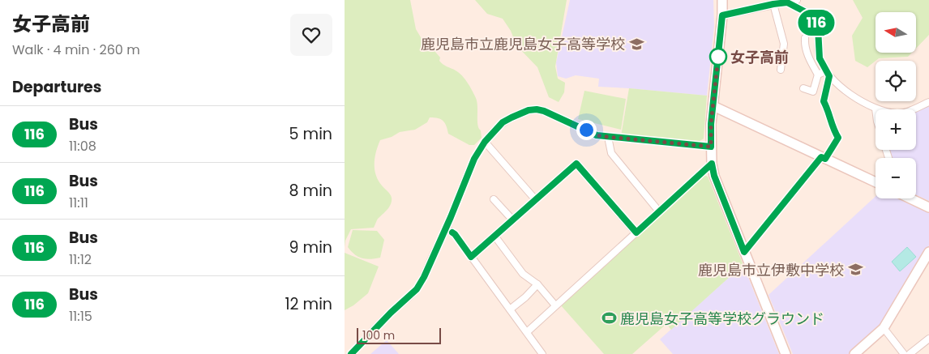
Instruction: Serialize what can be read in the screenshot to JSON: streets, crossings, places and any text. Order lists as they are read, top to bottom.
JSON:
{
  "places": {
    "school or university": ["鹿児島市立鹿児島女子高等学校", "鹿児島市立伊敷中学校"],
    "other": ["女子高前"],
    "sports": ["鹿児島女子高等学校グラウンド"]
  },
  "lines": ["bus line 116"],
  "scale_bar": "100 m",
  "north": "left",
  "page": {
    "heading": [
      ["女子高前", "Walk · 4 min · 260 m"],
      "Departures"
    ],
    "on_map": "116",
    "map_buttons": ["+", "−"],
    "list": [
      {
        "mark": "116",
        "name": "Bus",
        "note": "11:08",
        "value": "5 min"
      },
      {
        "mark": "116",
        "name": "Bus",
        "note": "11:11",
        "value": "8 min"
      },
      {
        "mark": "116",
        "name": "Bus",
        "note": "11:12",
        "value": "9 min"
      },
      {
        "mark": "116",
        "name": "Bus",
        "note": "11:15",
        "value": "12 min"
      }
    ],
    "scale": "100 m"
  }
}
